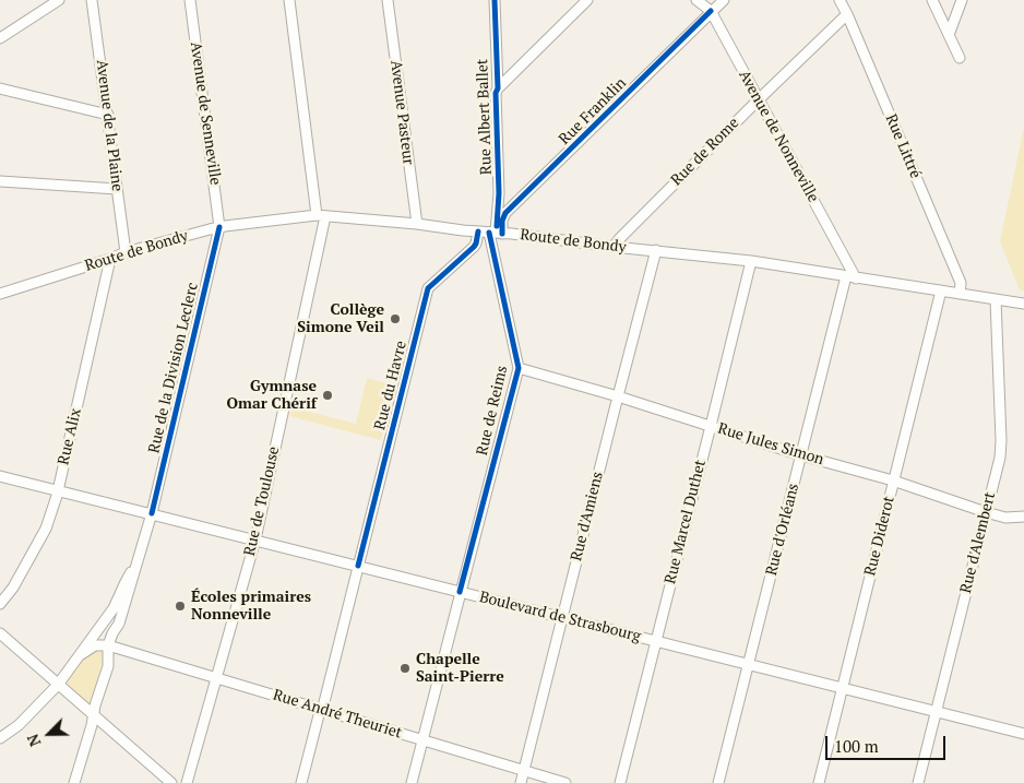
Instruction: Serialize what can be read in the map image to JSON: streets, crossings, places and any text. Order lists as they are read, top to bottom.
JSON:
{
  "streets": {
    "street": [
      "Rue Franklin",
      "Avenue Pasteur",
      "Avenue de Senneville",
      "Rue Albert Ballet",
      "Avenue de la Plaine",
      "Avenue de Nonneville",
      "Rue Littré",
      "Rue de Rome",
      "Route de Bondy",
      "Rue de la Division Leclerc",
      "Rue du Havre",
      "Rue de Reims",
      "Rue Alix",
      "Rue Jules Simon",
      "Rue de Toulouse",
      "Rue d'Amiens",
      "Rue Marcel Duthet",
      "Rue d'Orléans",
      "Rue Diderot",
      "Rue d'Alembert",
      "Boulevard de Strasbourg",
      "Rue André Theuriet"
    ]
  },
  "crossings": [
    ["Rue Franklin", "Rue Albert Ballet"],
    ["Rue Franklin", "Avenue de Nonneville"],
    ["Rue Franklin", "Route de Bondy"],
    ["Rue Franklin", "Rue de Reims"],
    ["Avenue Pasteur", "Route de Bondy"],
    ["Avenue de Senneville", "Route de Bondy"],
    ["Avenue de Senneville", "Rue de la Division Leclerc"],
    ["Rue Albert Ballet", "Route de Bondy"],
    ["Rue Albert Ballet", "Rue de Reims"],
    ["Avenue de la Plaine", "Route de Bondy"],
    ["Avenue de Nonneville", "Rue de Rome"],
    ["Avenue de Nonneville", "Route de Bondy"],
    ["Avenue de Nonneville", "Rue d'Orléans"],
    ["Rue Littré", "Rue de Rome"],
    ["Rue Littré", "Route de Bondy"],
    ["Rue de Rome", "Route de Bondy"],
    ["Route de Bondy", "Rue de la Division Leclerc"],
    ["Route de Bondy", "Rue du Havre"],
    ["Route de Bondy", "Rue de Reims"],
    ["Route de Bondy", "Rue Alix"],
    ["Route de Bondy", "Rue de Toulouse"],
    ["Route de Bondy", "Rue d'Amiens"],
    ["Route de Bondy", "Rue Marcel Duthet"],
    ["Route de Bondy", "Rue d'Orléans"],
    ["Route de Bondy", "Rue Diderot"],
    ["Route de Bondy", "Rue d'Alembert"],
    ["Rue de la Division Leclerc", "Boulevard de Strasbourg"],
    ["Rue de la Division Leclerc", "Rue André Theuriet"],
    ["Rue du Havre", "Boulevard de Strasbourg"],
    ["Rue du Havre", "Rue André Theuriet"],
    ["Rue de Reims", "Rue Jules Simon"],
    ["Rue de Reims", "Boulevard de Strasbourg"],
    ["Rue de Reims", "Rue André Theuriet"],
    ["Rue Alix", "Boulevard de Strasbourg"],
    ["Rue Jules Simon", "Rue d'Amiens"],
    ["Rue Jules Simon", "Rue Marcel Duthet"],
    ["Rue Jules Simon", "Rue d'Orléans"],
    ["Rue Jules Simon", "Rue Diderot"],
    ["Rue Jules Simon", "Rue d'Alembert"],
    ["Rue de Toulouse", "Boulevard de Strasbourg"],
    ["Rue de Toulouse", "Rue André Theuriet"],
    ["Rue d'Amiens", "Boulevard de Strasbourg"],
    ["Rue d'Amiens", "Rue André Theuriet"],
    ["Rue Marcel Duthet", "Boulevard de Strasbourg"],
    ["Rue d'Orléans", "Boulevard de Strasbourg"],
    ["Rue Diderot", "Boulevard de Strasbourg"],
    ["Rue d'Alembert", "Boulevard de Strasbourg"]
  ],
  "places": [
    "Collège Simone Veil",
    "Gymnase Omar Chérif",
    "Écoles primaires Nonneville",
    "Chapelle Saint-Pierre"
  ],
  "scale_bar": "100 m",
  "north": "bottom left"
}
